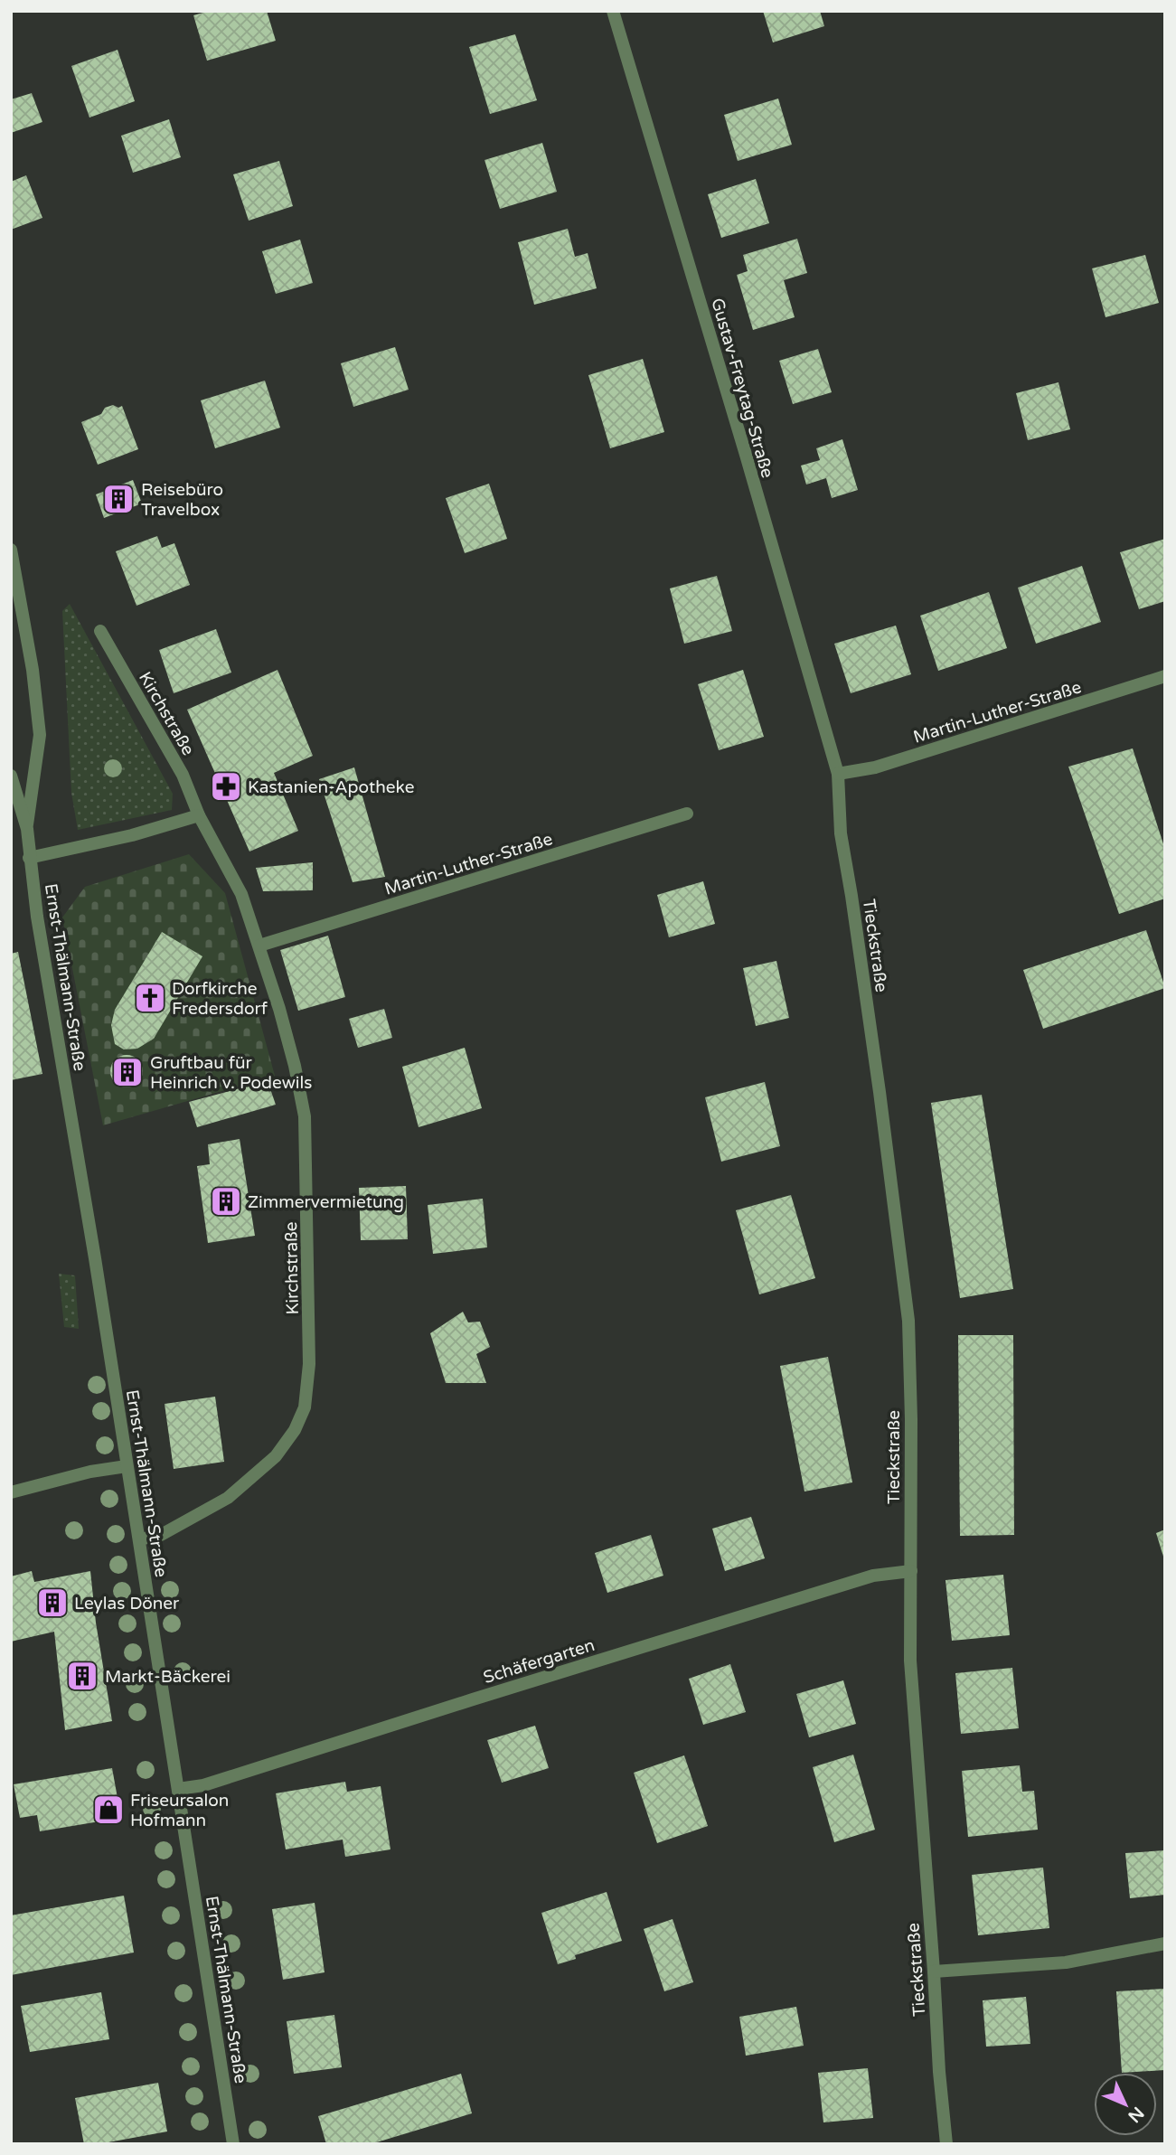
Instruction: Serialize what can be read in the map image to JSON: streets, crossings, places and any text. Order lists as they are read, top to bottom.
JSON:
{
  "streets": {
    "street": [
      "Gustav-Freytag-Straße",
      "Martin-Luther-Straße",
      "Kirchstraße",
      "Tieckstraße",
      "Ernst-Thälmann-Straße",
      "Schäfergarten"
    ]
  },
  "crossings": [
    ["Gustav-Freytag-Straße", "Martin-Luther-Straße"],
    ["Gustav-Freytag-Straße", "Tieckstraße"],
    ["Martin-Luther-Straße", "Kirchstraße"],
    ["Martin-Luther-Straße", "Tieckstraße"],
    ["Kirchstraße", "Ernst-Thälmann-Straße"],
    ["Tieckstraße", "Schäfergarten"],
    ["Ernst-Thälmann-Straße", "Schäfergarten"]
  ],
  "places": {
    "building": [
      "Reisebüro Travelbox",
      "Gruftbau für Heinrich v. Podewils",
      "Zimmervermietung",
      "Leylas Döner",
      "Markt-Bäckerei"
    ],
    "pharmacy": ["Kastanien-Apotheke"],
    "church": ["Dorfkirche Fredersdorf"],
    "shop": ["Friseursalon Hofmann"]
  },
  "north": "bottom right"
}
